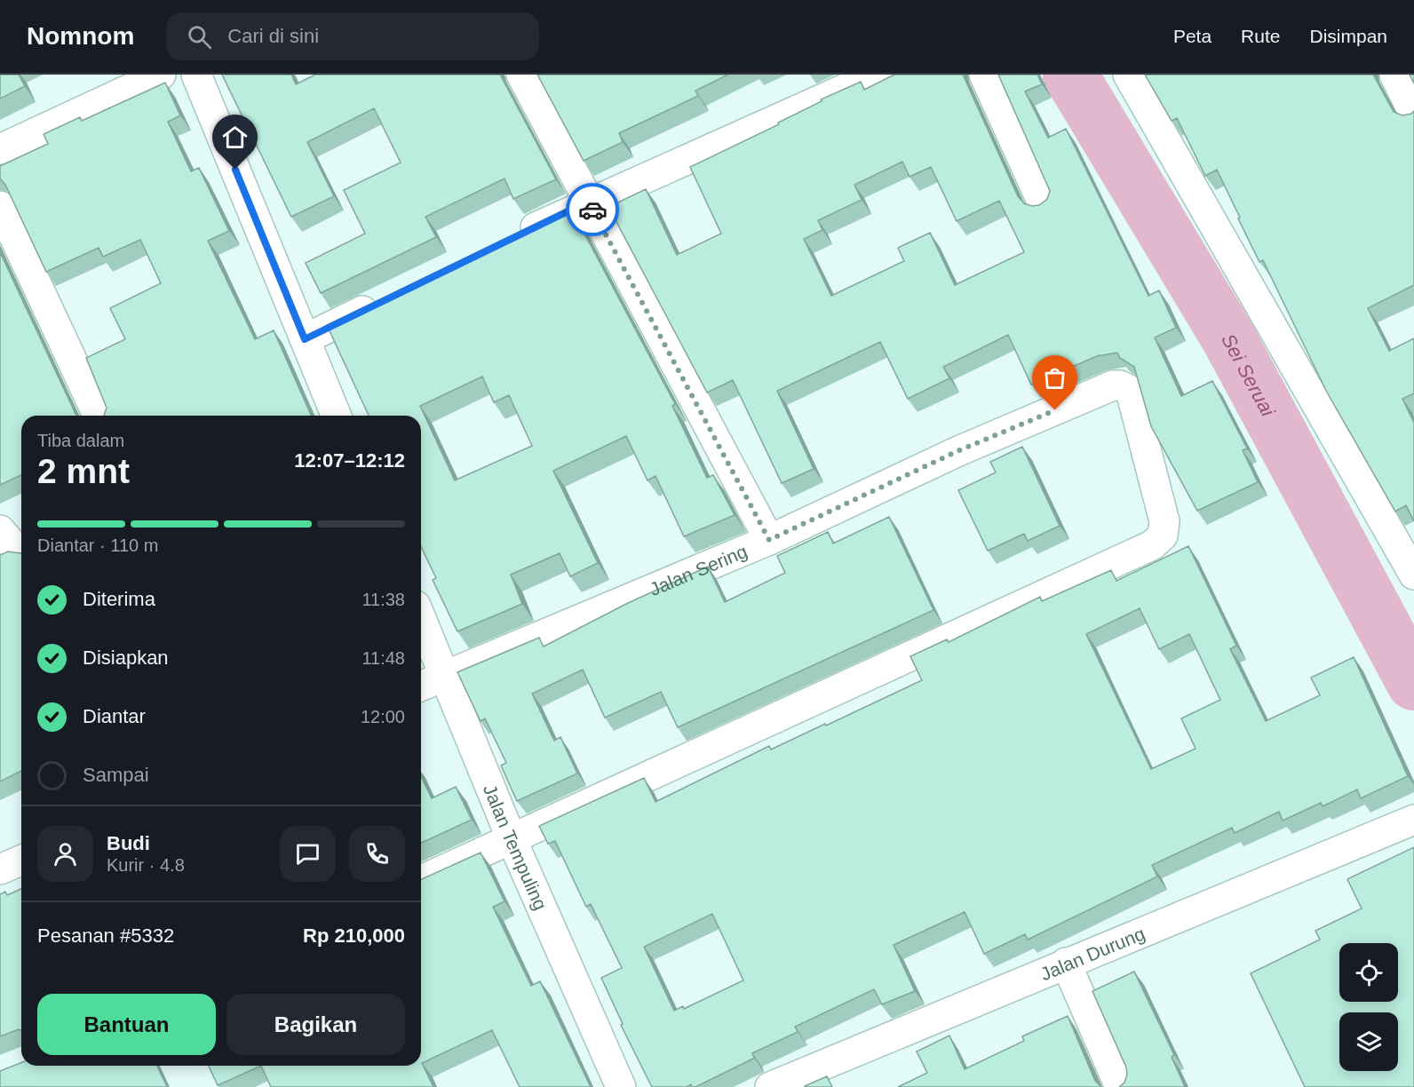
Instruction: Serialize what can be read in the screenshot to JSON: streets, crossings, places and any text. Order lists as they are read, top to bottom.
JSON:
{
  "streets": {
    "street": ["Jalan Sering", "Jalan Tempuling", "Jalan Durung"]
  },
  "crossings": [
    ["Jalan Sering", "Jalan Tempuling"]
  ],
  "water": ["Sei Seruai"],
  "page": {
    "header": "Nomnom",
    "search": "Cari di sini",
    "nav": ["Peta", "Rute", "Disimpan"],
    "heading": ["2 mnt", "Tiba dalam", "12:07–12:12"],
    "panel": [
      "Budi",
      "Kurir · 4.8",
      "Pesanan #5332",
      "Rp 210,000"
    ],
    "bar": "Diantar · 110 m",
    "list": [
      ["Diterima", "11:38"],
      ["Disiapkan", "11:48"],
      ["Diantar", "12:00"],
      "Sampai"
    ],
    "buttons": ["Bantuan", "Bagikan"]
  }
}
